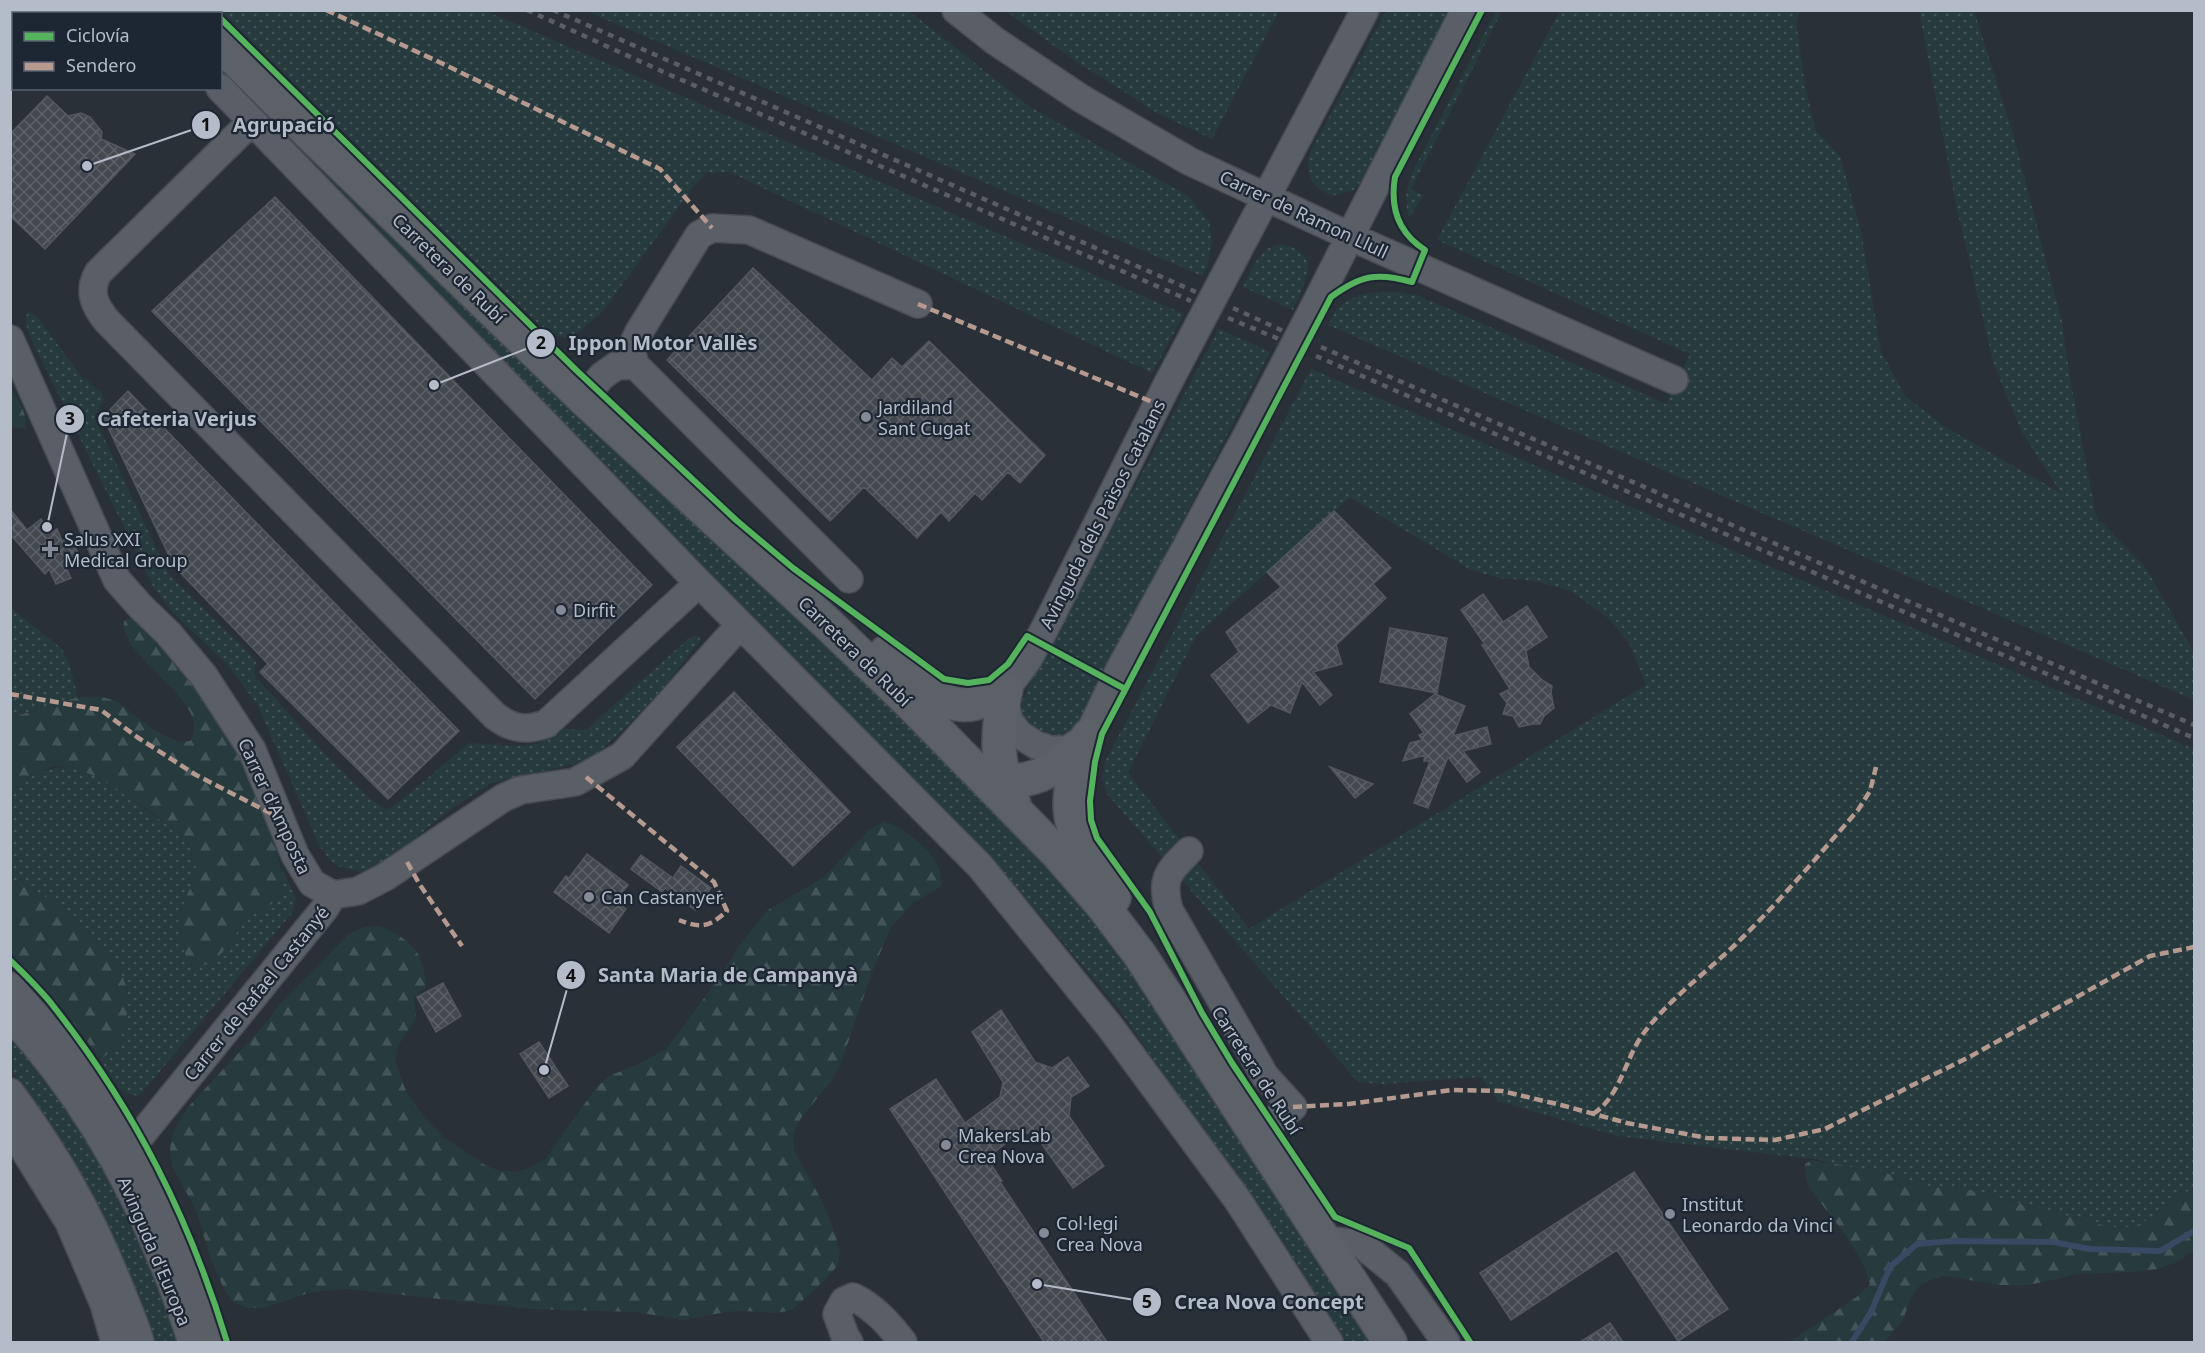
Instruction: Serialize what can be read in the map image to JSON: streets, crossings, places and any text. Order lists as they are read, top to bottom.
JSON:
{
  "streets": {
    "main road": ["Carretera de Rubí"],
    "street": [
      "Carrer de Ramon Llull",
      "Avinguda dels Països Catalans",
      "Carrer d'Amposta",
      "Carrer de Rafael Castanyé",
      "Avinguda d'Europa"
    ]
  },
  "crossings": [
    ["Carrer de Ramon Llull", "Avinguda dels Països Catalans"],
    ["Carretera de Rubí", "Carrer de Rafael Castanyé"],
    ["Carrer d'Amposta", "Carrer de Rafael Castanyé"],
    ["Carrer de Rafael Castanyé", "Avinguda d'Europa"]
  ],
  "places": {
    "other": [
      "Agrupació",
      "Ippon Motor Vallès",
      "Jardiland Sant Cugat",
      "Cafeteria Verjus",
      "Dirfit",
      "Can Castanyer",
      "Santa Maria de Campanyà",
      "MakersLab Crea Nova",
      "Institut Leonardo da Vinci",
      "Col·legi Crea Nova",
      "Crea Nova Concept"
    ],
    "health": ["Salus XXI Medical Group"]
  },
  "legend": ["Ciclovía", "Sendero"]
}
